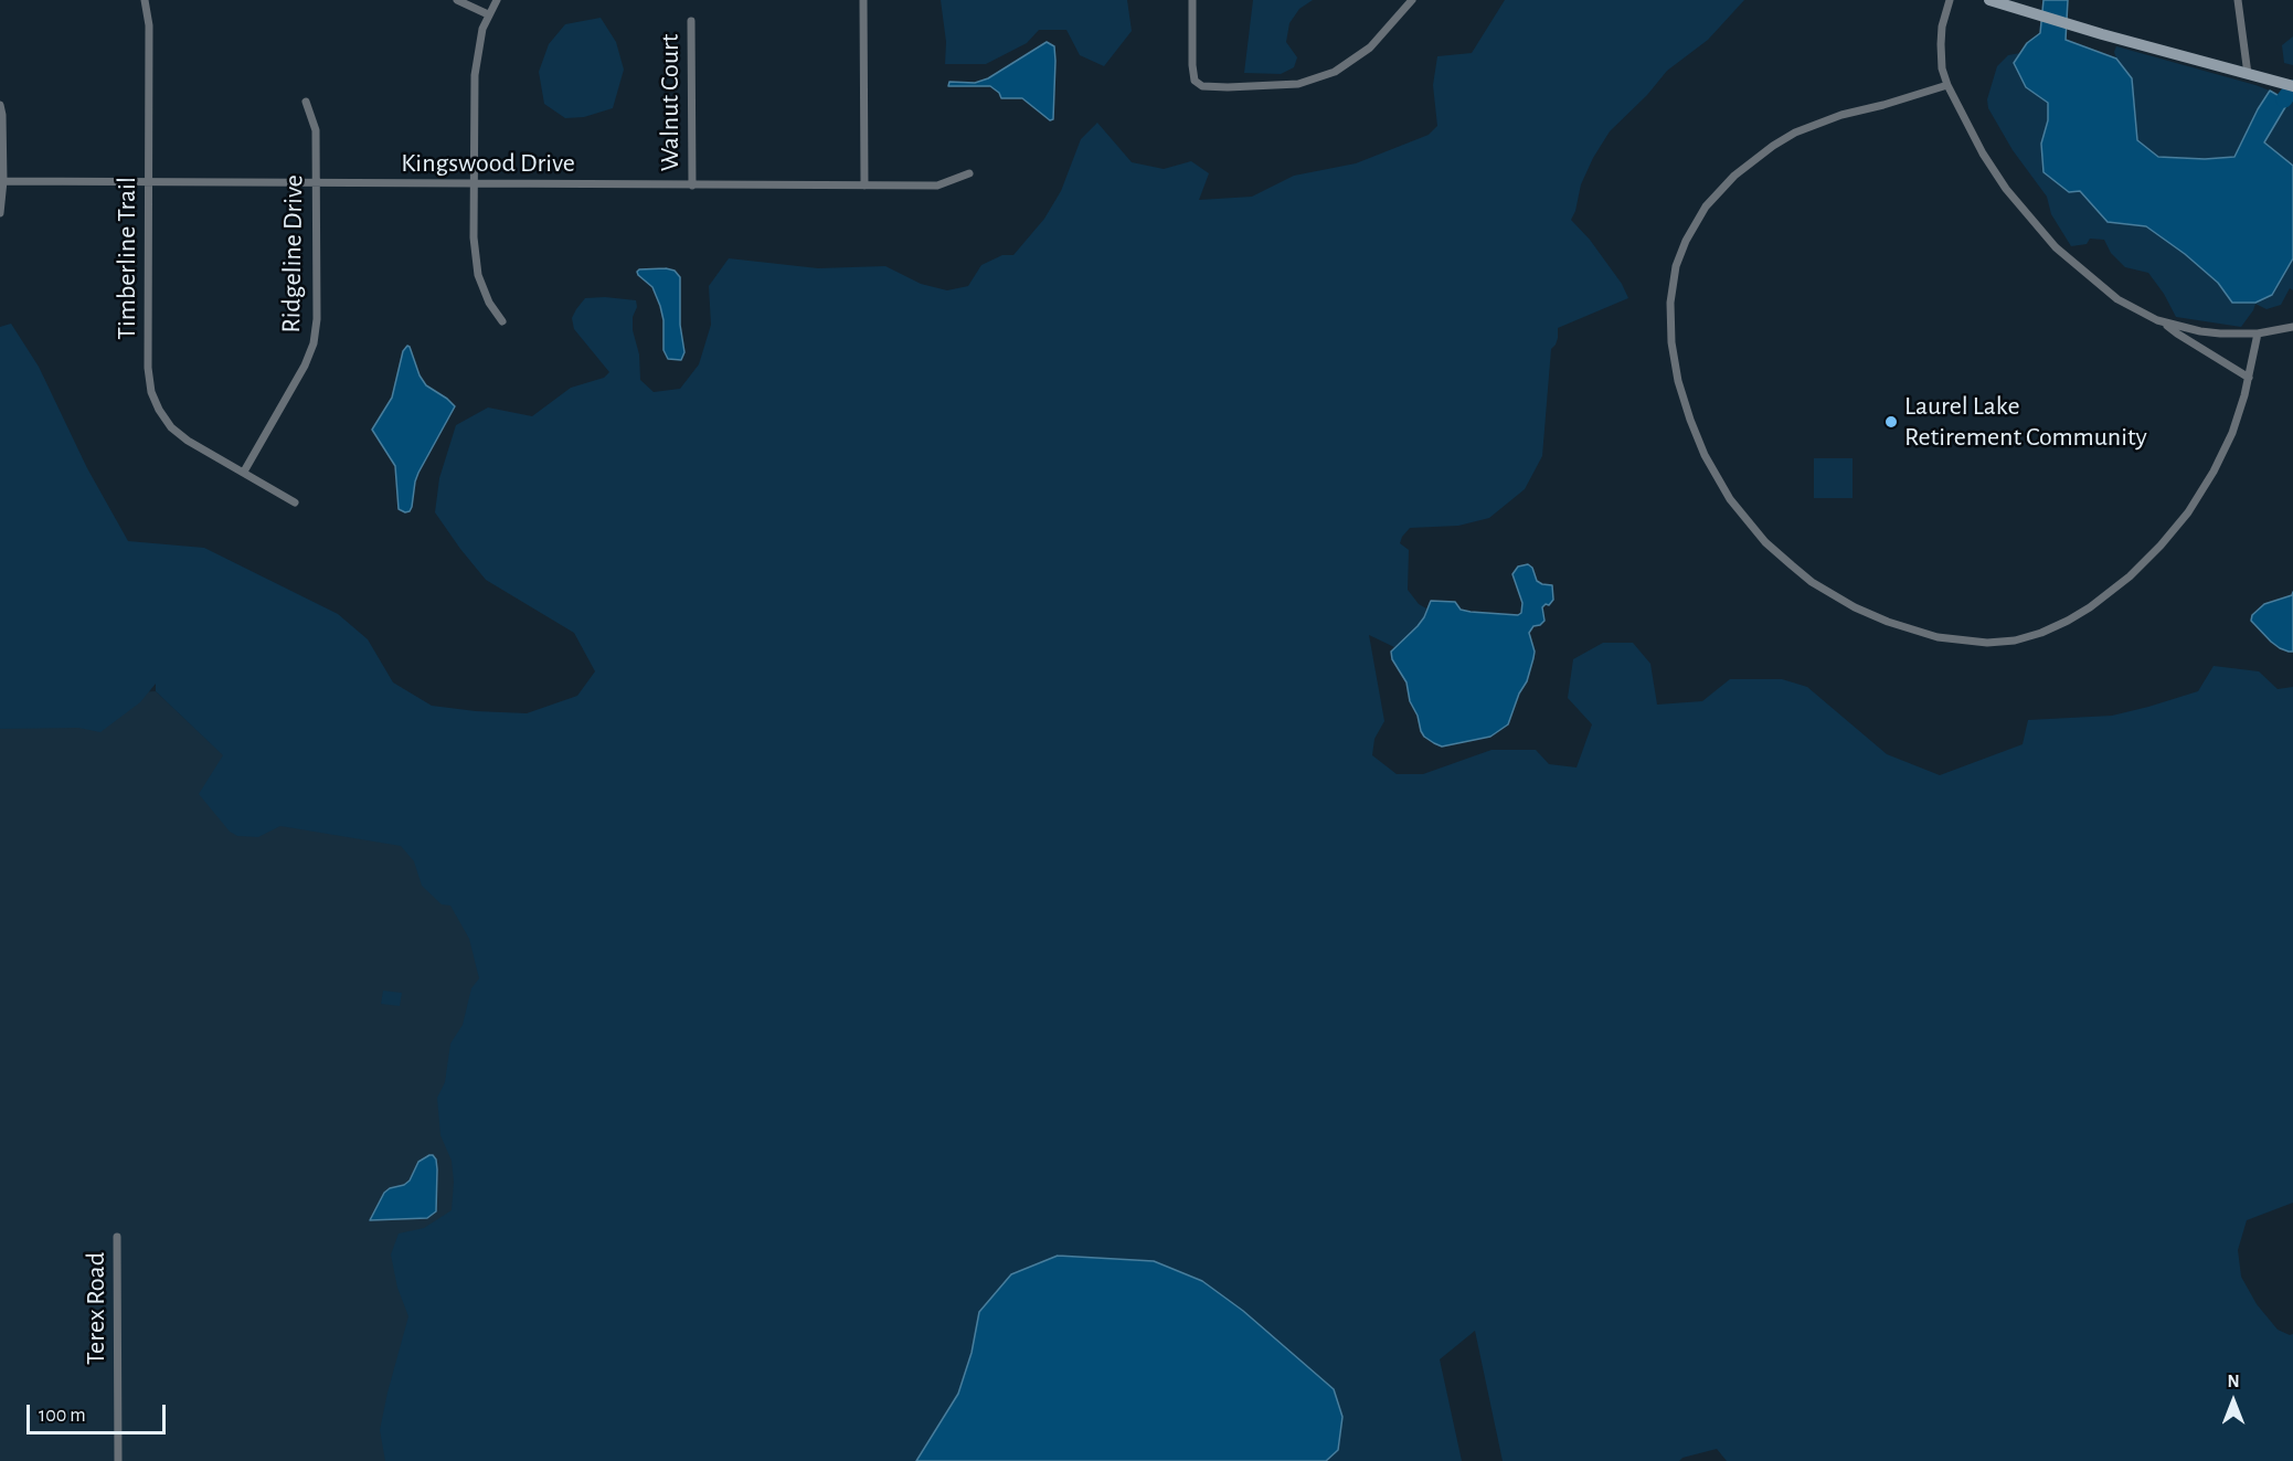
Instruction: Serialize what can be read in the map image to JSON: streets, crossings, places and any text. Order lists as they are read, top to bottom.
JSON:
{
  "streets": {
    "street": [
      "Walnut Court",
      "Kingswood Drive",
      "Ridgeline Drive",
      "Timberline Trail",
      "Terex Road"
    ]
  },
  "crossings": [
    ["Walnut Court", "Kingswood Drive"],
    ["Kingswood Drive", "Ridgeline Drive"],
    ["Kingswood Drive", "Timberline Trail"],
    ["Ridgeline Drive", "Timberline Trail"]
  ],
  "places": ["Laurel Lake Retirement Community"],
  "scale_bar": "100 m",
  "north": "top"
}
